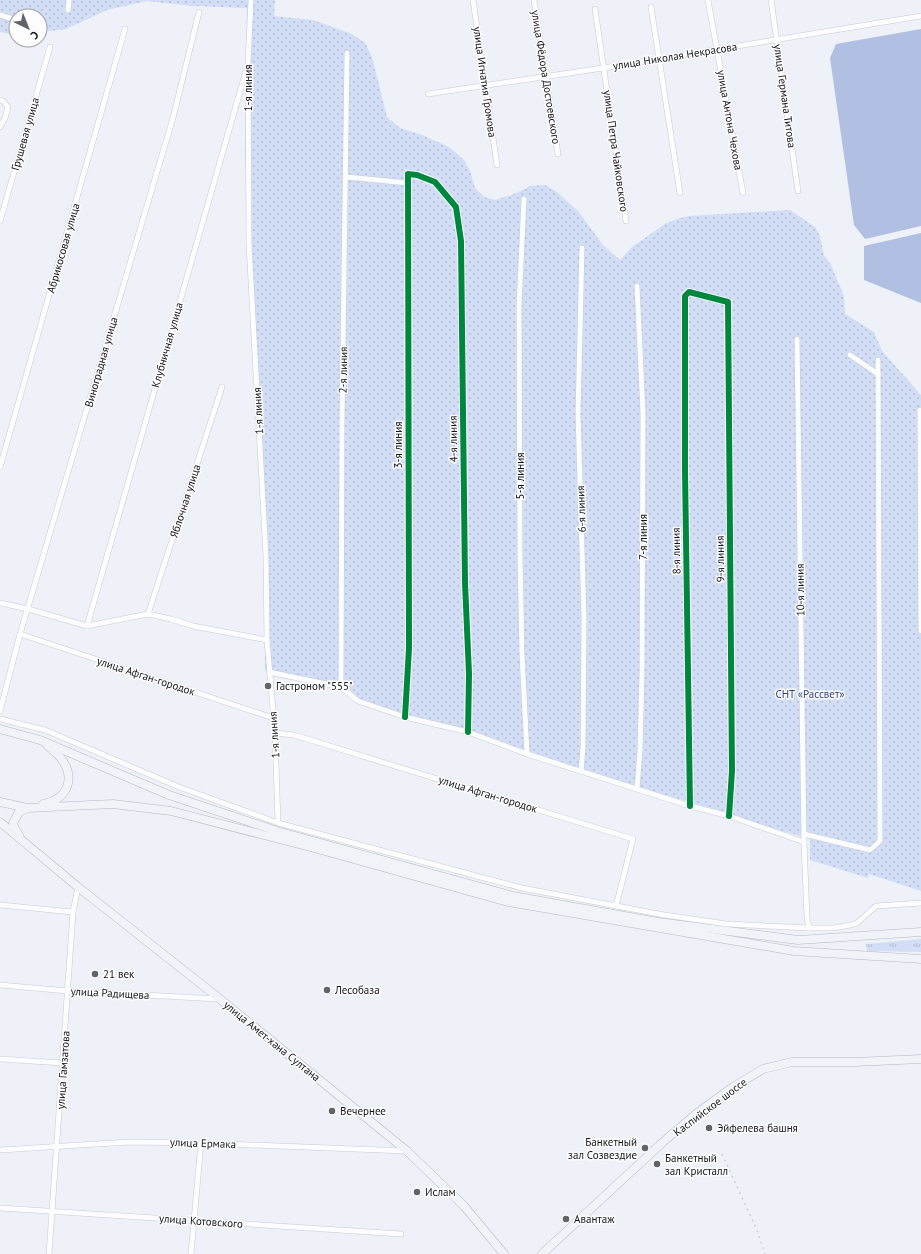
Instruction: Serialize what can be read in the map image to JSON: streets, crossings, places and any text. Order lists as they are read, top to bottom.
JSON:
{
  "streets": {
    "main road": ["улица Амет-хана Султана", "Каспийское шоссе"],
    "street": [
      "улица Николая Некрасова",
      "улица Фёдора Достоевского",
      "улица Игнатия Громова",
      "1-я линия",
      "улица Германа Титова",
      "улица Антона Чехова",
      "Грушевая улица",
      "улица Петра Чайковского",
      "Абрикосовая улица",
      "Клубничная улица",
      "Виноградная улица",
      "2-я линия",
      "4-я линия",
      "3-я линия",
      "5-я линия",
      "Яблочная улица",
      "6-я линия",
      "7-я линия",
      "8-я линия",
      "9-я линия",
      "10-я линия",
      "улица Афган-городок",
      "улица Радищева",
      "улица Гамзатова",
      "улица Ермака",
      "улица Котовского"
    ]
  },
  "crossings": [
    ["улица Николая Некрасова", "улица Фёдора Достоевского"],
    ["улица Николая Некрасова", "улица Игнатия Громова"],
    ["улица Николая Некрасова", "улица Германа Титова"],
    ["улица Николая Некрасова", "улица Антона Чехова"],
    ["улица Николая Некрасова", "улица Петра Чайковского"],
    ["1-я линия", "Клубничная улица"],
    ["1-я линия", "улица Афган-городок"],
    ["Виноградная улица", "улица Афган-городок"],
    ["4-я линия", "3-я линия"],
    ["8-я линия", "9-я линия"],
    ["улица Радищева", "улица Амет-хана Султана"],
    ["улица Радищева", "улица Гамзатова"],
    ["улица Амет-хана Султана", "улица Гамзатова"],
    ["улица Амет-хана Султана", "улица Ермака"],
    ["улица Гамзатова", "улица Ермака"],
    ["улица Гамзатова", "улица Котовского"]
  ],
  "parks": ["СНТ «Рассвет»"],
  "places": [
    "Гастроном \"555\"",
    "21 век",
    "Лесобаза",
    "Вечернее",
    "Эйфелева башня",
    "Банкетный зал Созвездие",
    "Банкетный зал Кристалл",
    "Ислам",
    "Авантаж"
  ],
  "north": "bottom right"
}
